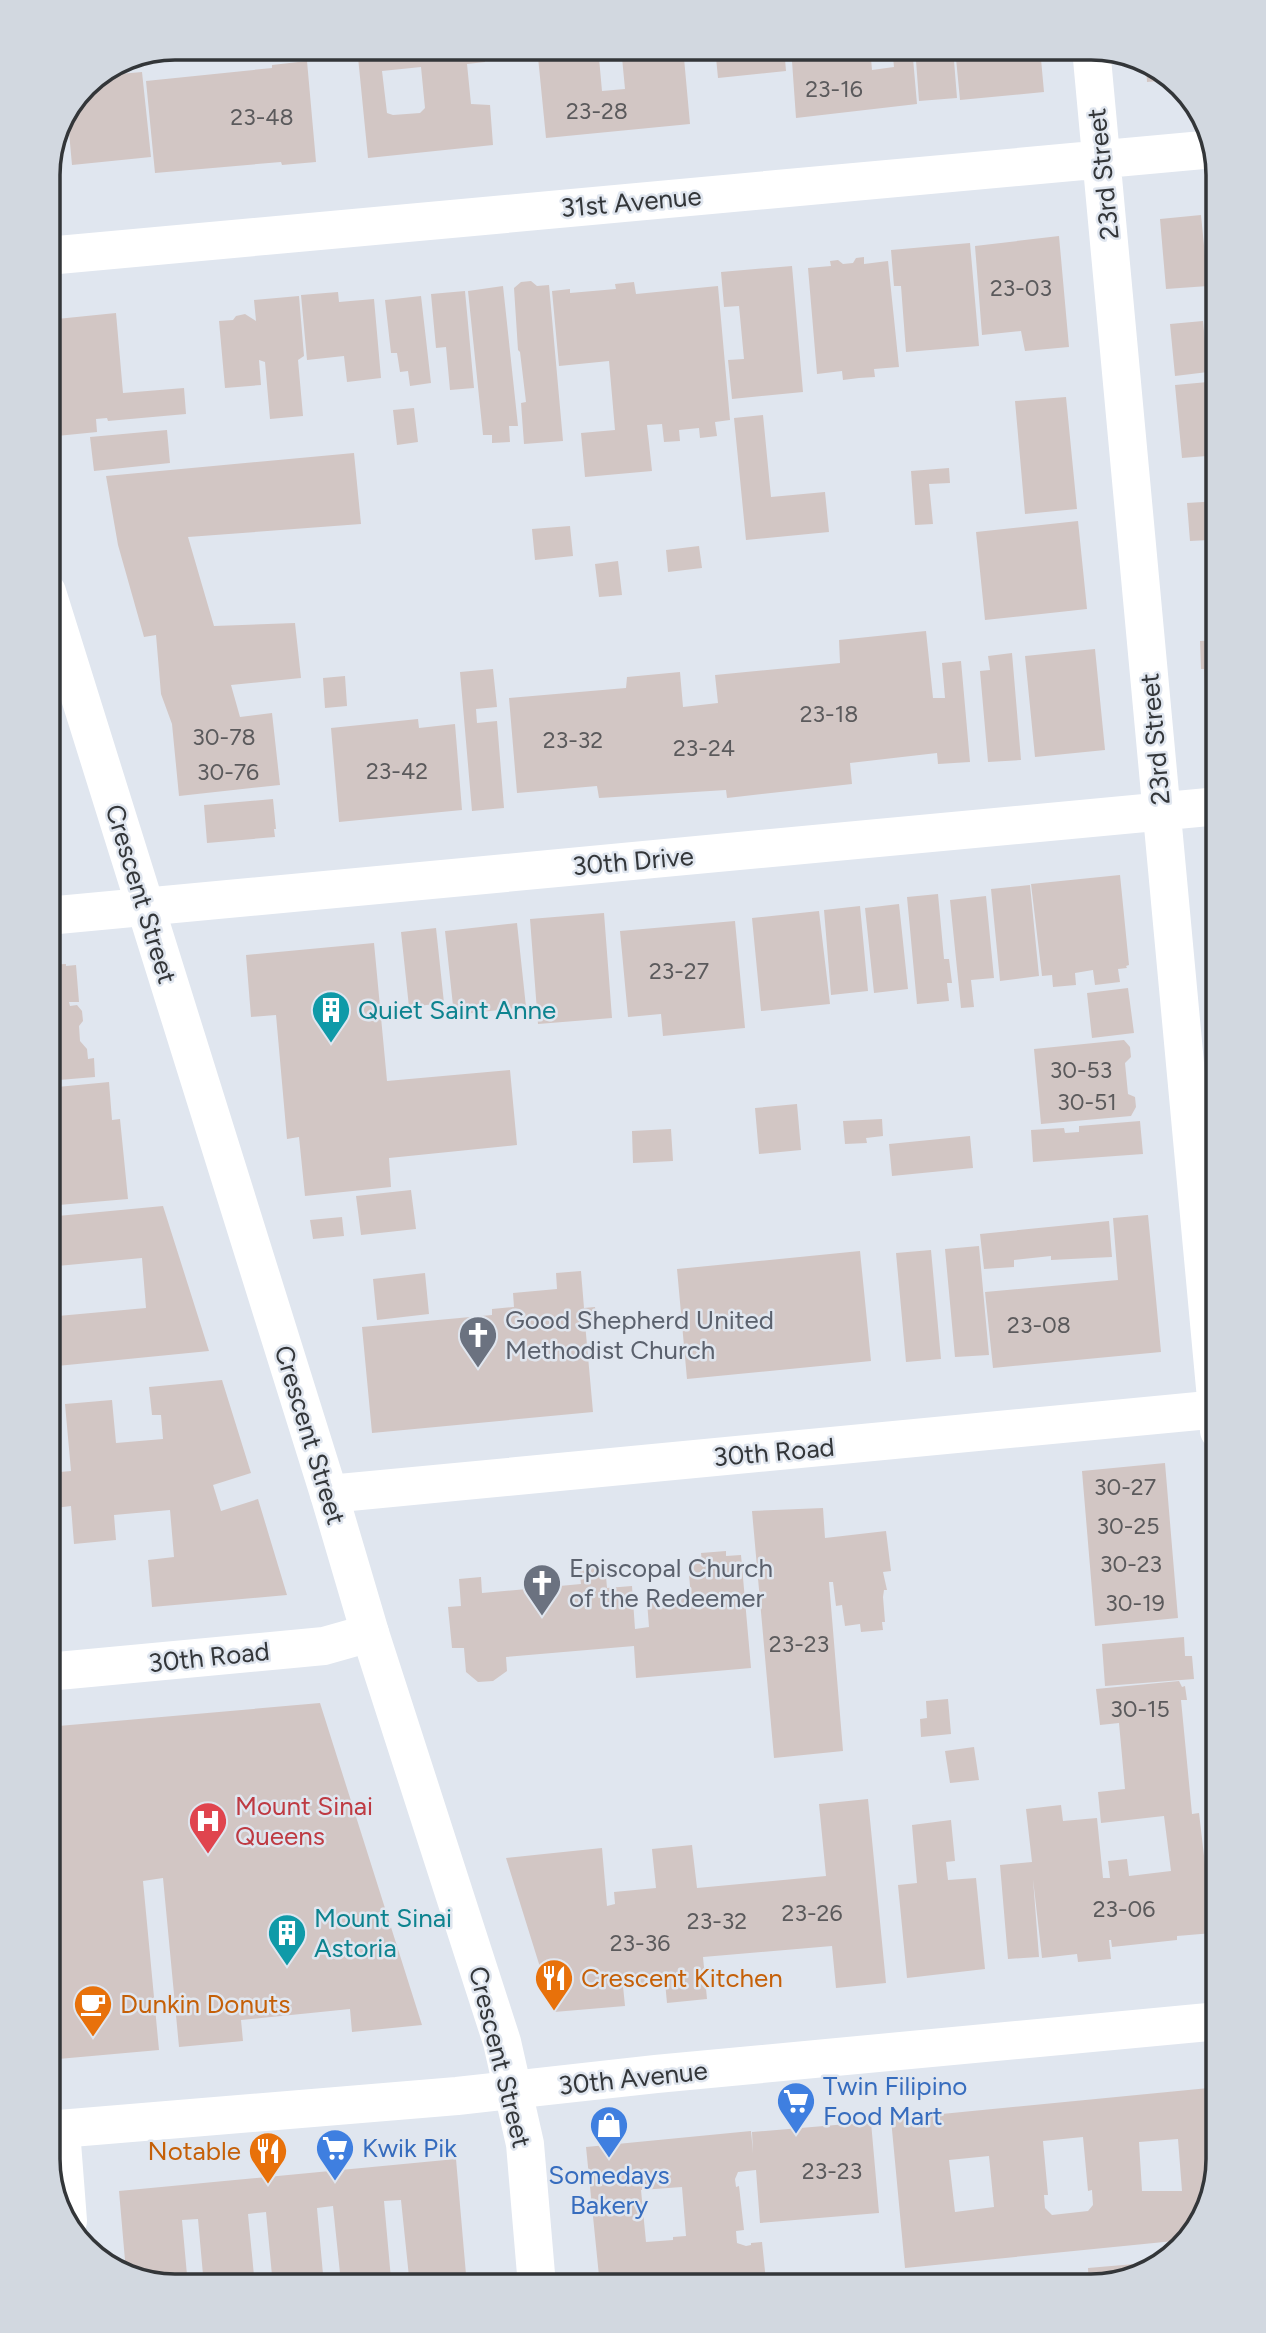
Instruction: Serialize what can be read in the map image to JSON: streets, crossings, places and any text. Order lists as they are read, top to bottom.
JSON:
{
  "streets": {
    "street": [
      "23rd Street",
      "31st Avenue",
      "30th Drive",
      "Crescent Street",
      "30th Road",
      "30th Avenue"
    ]
  },
  "crossings": [
    ["23rd Street", "31st Avenue"],
    ["23rd Street", "30th Drive"],
    ["30th Drive", "Crescent Street"],
    ["Crescent Street", "30th Road"],
    ["Crescent Street", "30th Avenue"]
  ],
  "places": {
    "building": ["Quiet Saint Anne", "Mount Sinai Astoria"],
    "church": ["Good Shepherd United Methodist Church", "Episcopal Church of the Redeemer"],
    "hospital": ["Mount Sinai Queens"],
    "restaurant": ["Crescent Kitchen", "Notable"],
    "cafe": ["Dunkin Donuts"],
    "supermarket": ["Twin Filipino Food Mart", "Kwik Pik"],
    "shop": ["Somedays Bakery"]
  },
  "house_numbers": [
    "23-16",
    "23-28",
    "23-48",
    "23-03",
    "23-18",
    "30-78",
    "23-32",
    "23-24",
    "23-42",
    "30-76",
    "23-27",
    "30-53",
    "30-51",
    "23-08",
    "30-27",
    "30-25",
    "30-23",
    "30-19",
    "23-23",
    "30-15",
    "23-06",
    "23-26",
    "23-32",
    "23-36",
    "23-23"
  ]
}
